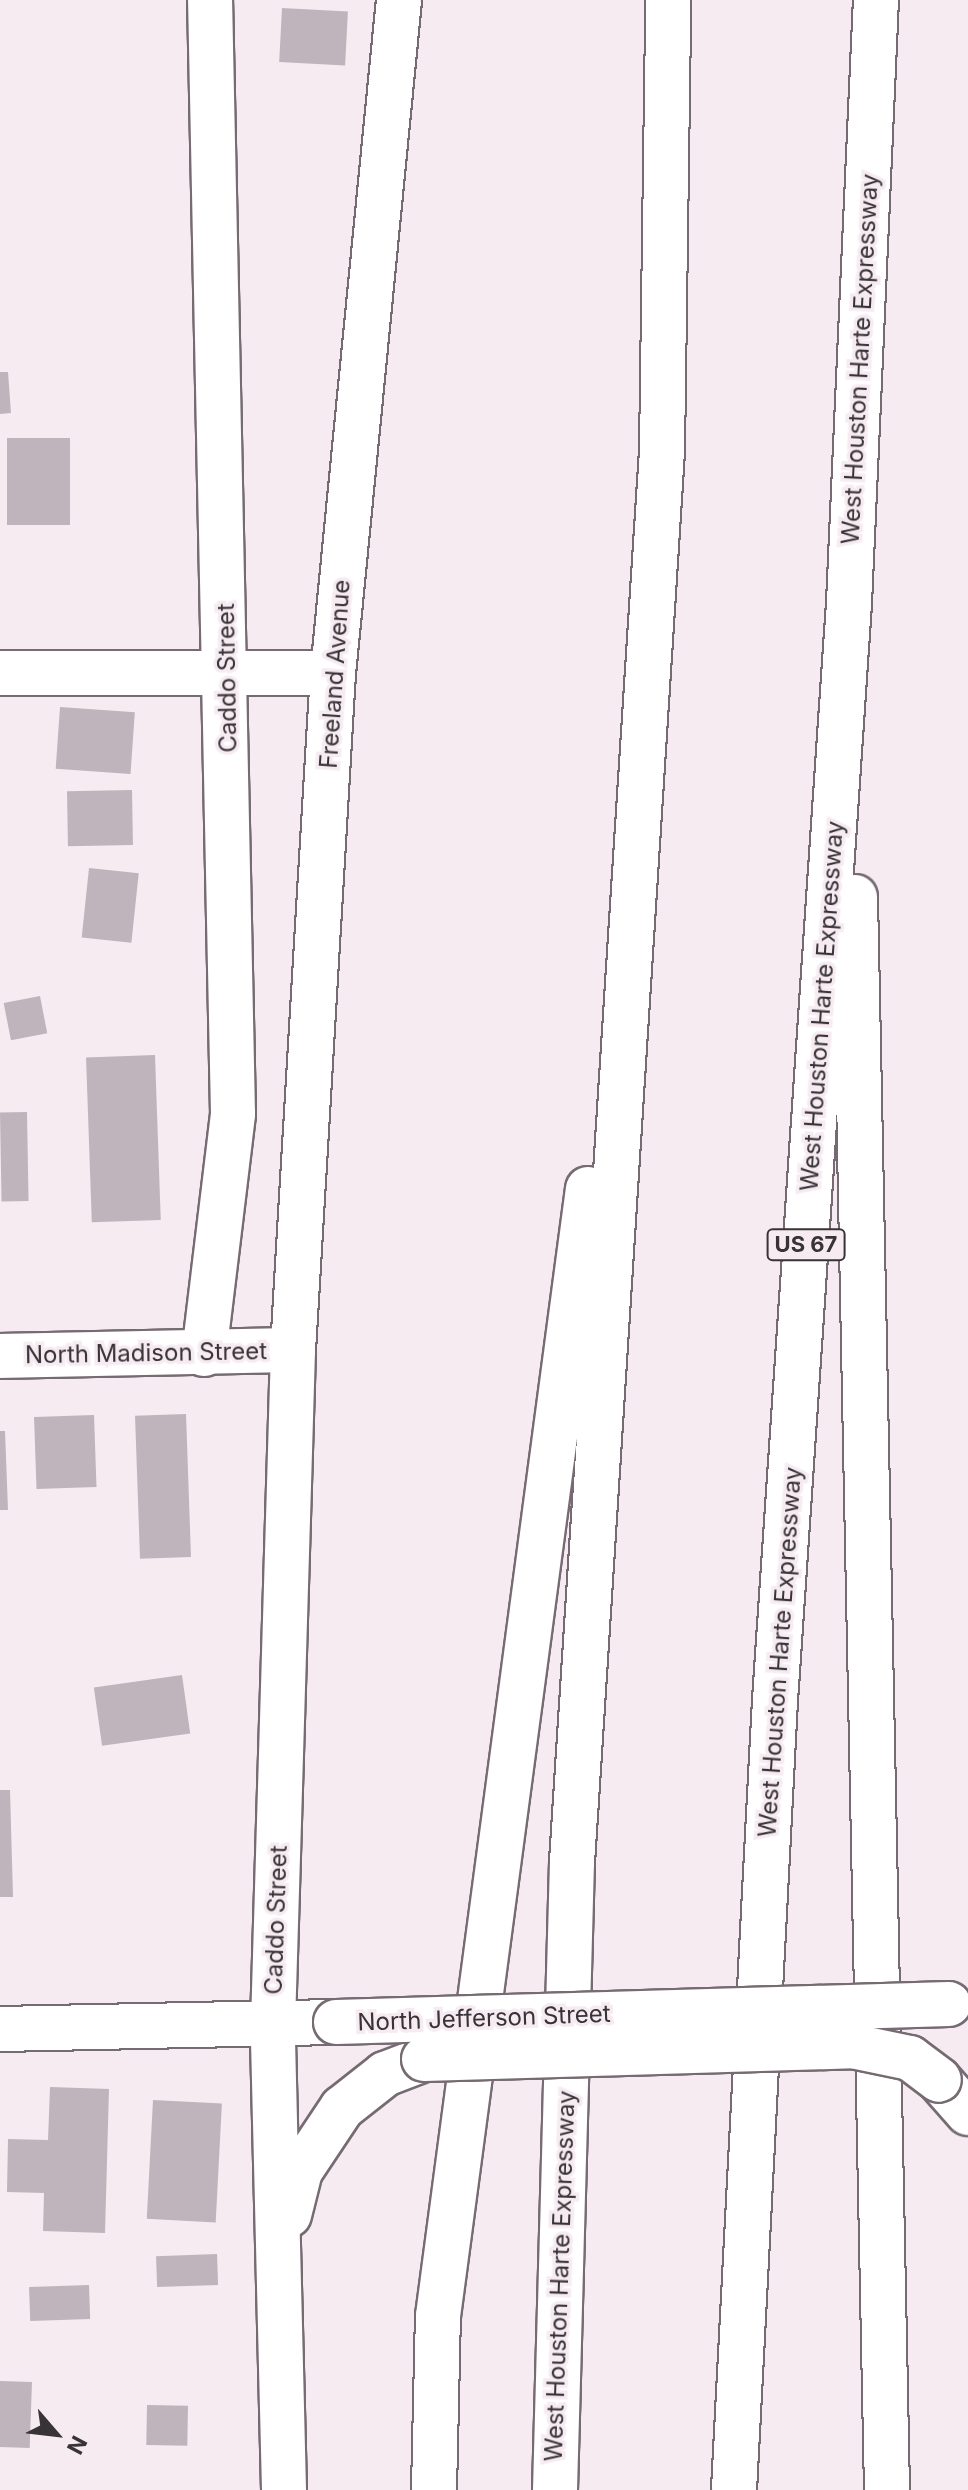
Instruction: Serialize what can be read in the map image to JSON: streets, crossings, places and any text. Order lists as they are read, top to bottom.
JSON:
{
  "streets": {
    "main road": [
      "West Houston Harte Expressway",
      "Freeland Avenue",
      "Caddo Street",
      "US 67",
      "North Madison Street",
      "North Jefferson Street"
    ]
  },
  "crossings": [
    ["Freeland Avenue", "Caddo Street"],
    ["Freeland Avenue", "North Madison Street"],
    ["Caddo Street", "North Madison Street"],
    ["Caddo Street", "North Jefferson Street"]
  ],
  "north": "bottom right"
}
